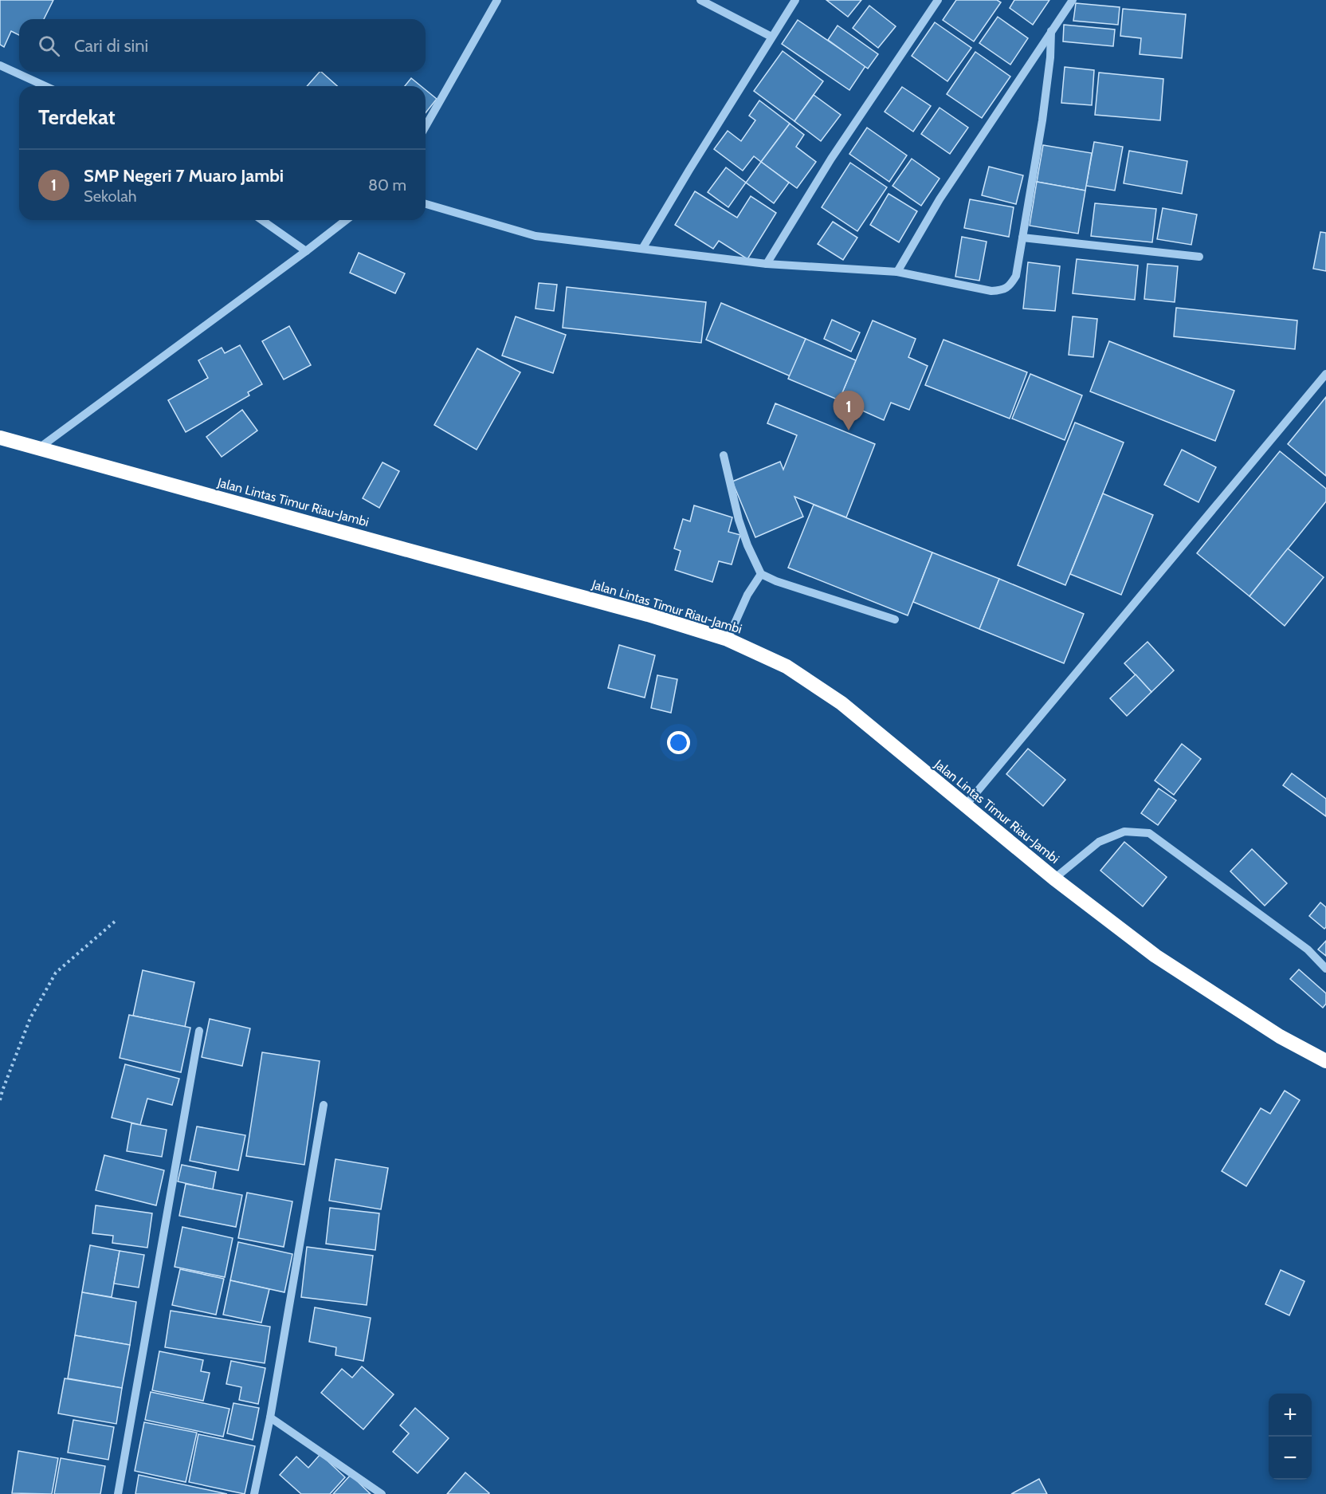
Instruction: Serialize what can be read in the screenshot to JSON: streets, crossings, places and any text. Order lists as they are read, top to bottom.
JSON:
{
  "streets": {
    "highway": ["Jalan Lintas Timur Riau-Jambi"]
  },
  "page": {
    "search": "Cari di sini",
    "heading": "Terdekat",
    "list": [
      {
        "mark": "1",
        "name": "SMP Negeri 7 Muaro Jambi",
        "note": "Sekolah",
        "value": "80 m"
      }
    ],
    "pins": "1",
    "map_buttons": ["+", "−"]
  }
}
